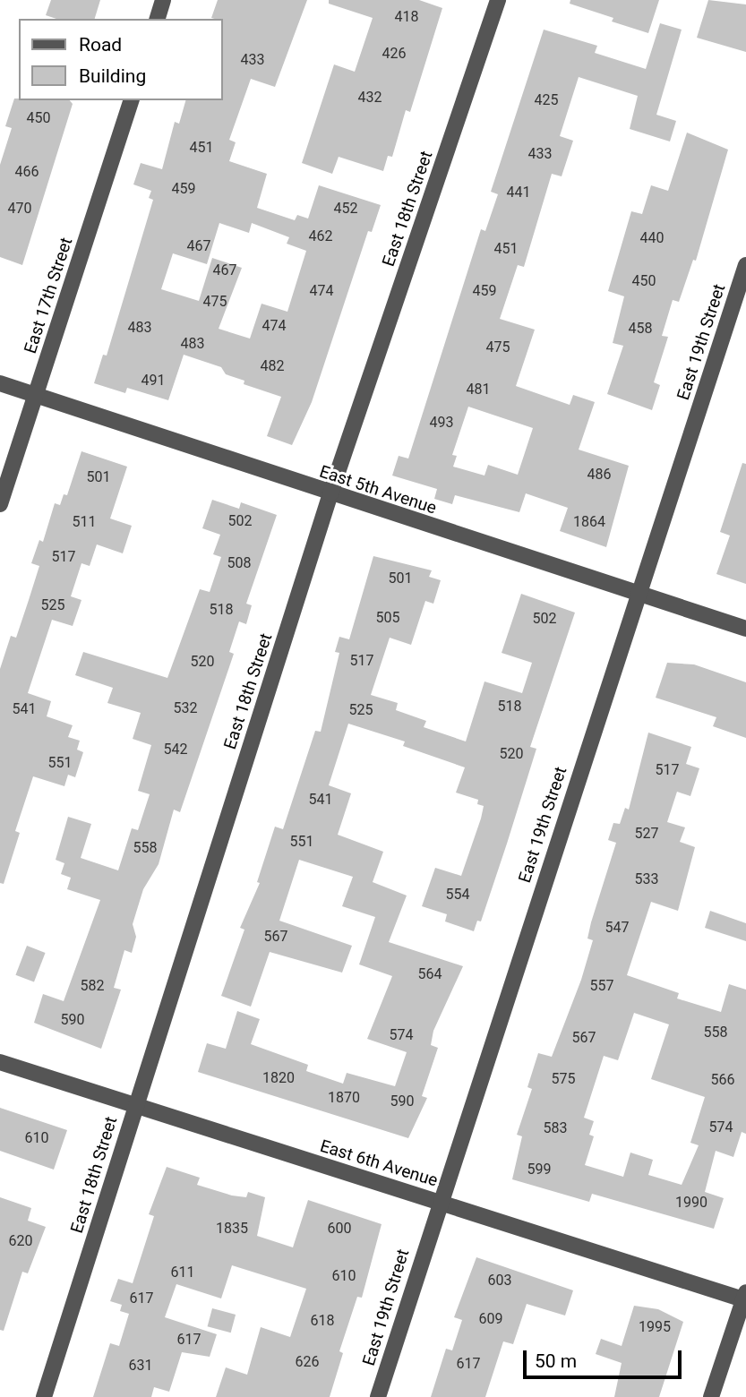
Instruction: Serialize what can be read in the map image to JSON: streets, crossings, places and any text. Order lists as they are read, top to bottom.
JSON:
{
  "streets": {
    "street": [
      "East 18th Street",
      "East 17th Street",
      "East 19th Street",
      "East 5th Avenue",
      "East 6th Avenue"
    ]
  },
  "crossings": [
    ["East 18th Street", "East 5th Avenue"],
    ["East 18th Street", "East 6th Avenue"],
    ["East 17th Street", "East 5th Avenue"],
    ["East 19th Street", "East 5th Avenue"],
    ["East 19th Street", "East 6th Avenue"]
  ],
  "house_numbers": [
    "418",
    "426",
    "433",
    "432",
    "425",
    "450",
    "451",
    "433",
    "466",
    "459",
    "441",
    "470",
    "452",
    "462",
    "440",
    "467",
    "451",
    "467",
    "450",
    "474",
    "459",
    "475",
    "474",
    "483",
    "458",
    "483",
    "475",
    "482",
    "491",
    "481",
    "493",
    "486",
    "501",
    "502",
    "511",
    "1864",
    "517",
    "508",
    "501",
    "525",
    "518",
    "505",
    "502",
    "517",
    "520",
    "518",
    "532",
    "541",
    "525",
    "542",
    "520",
    "551",
    "517",
    "541",
    "527",
    "551",
    "558",
    "533",
    "554",
    "547",
    "567",
    "564",
    "582",
    "557",
    "590",
    "558",
    "574",
    "567",
    "1820",
    "575",
    "566",
    "1870",
    "590",
    "574",
    "583",
    "610",
    "599",
    "1990",
    "1835",
    "600",
    "620",
    "611",
    "610",
    "603",
    "617",
    "609",
    "618",
    "1995",
    "617",
    "626",
    "617",
    "631"
  ],
  "legend": ["Road", "Building"],
  "scale_bar": "50 m"
}
